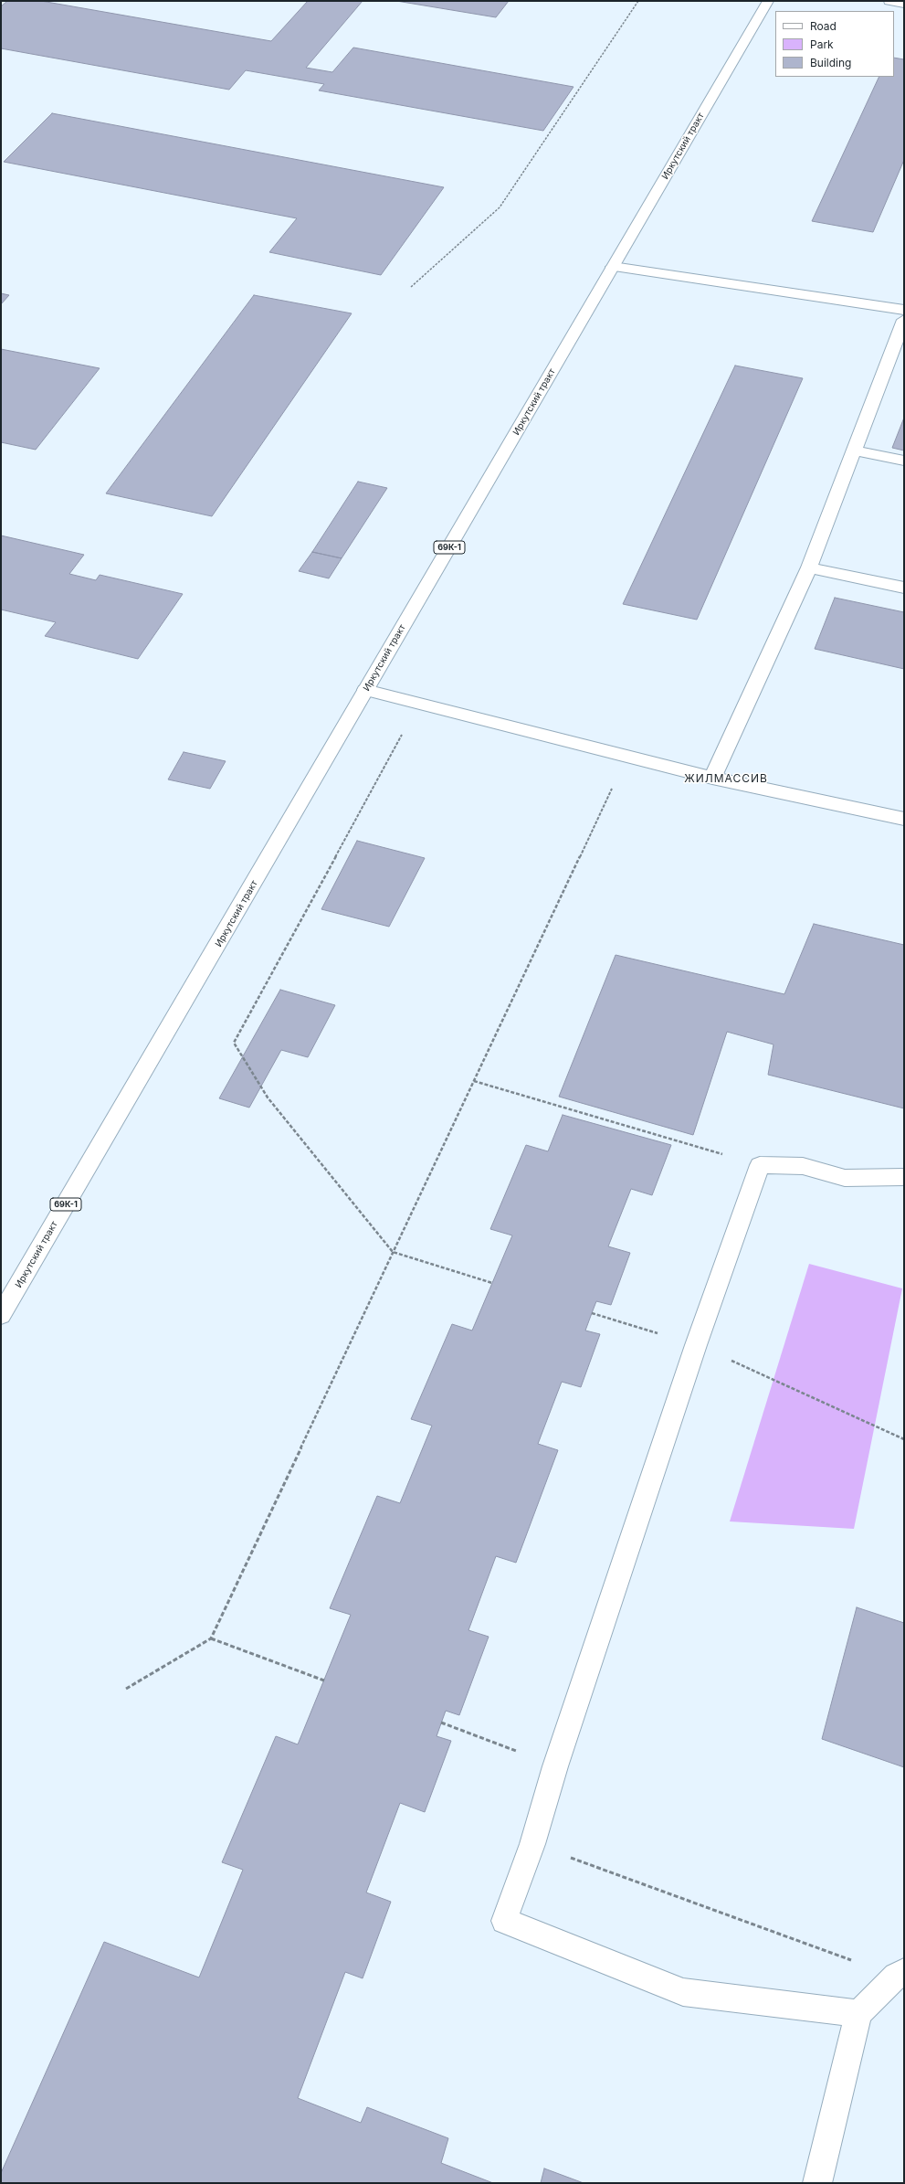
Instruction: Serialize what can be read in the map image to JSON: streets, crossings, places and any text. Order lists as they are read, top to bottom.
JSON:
{
  "streets": {
    "main road": ["Иркутский тракт", "69К-1"]
  },
  "districts": ["ЖИЛМАССИВ"],
  "legend": ["Road", "Park", "Building"]
}
